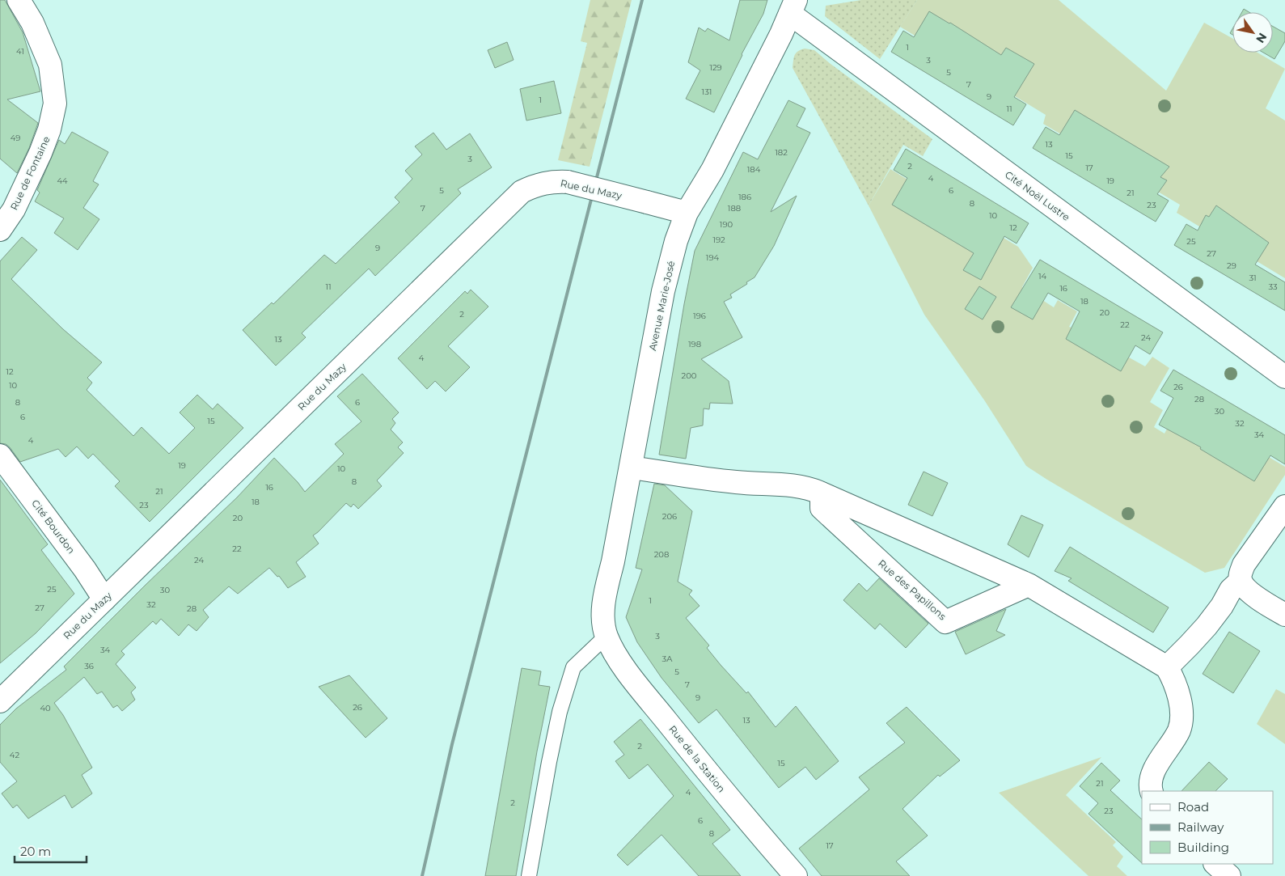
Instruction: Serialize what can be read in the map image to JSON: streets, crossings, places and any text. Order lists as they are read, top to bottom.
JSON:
{
  "streets": {
    "street": [
      "Rue de Fontaine",
      "Rue du Mazy",
      "Cité Noël Lustre",
      "Avenue Marie-José",
      "Cité Bourdon",
      "Rue des Papillons",
      "Rue de la Station"
    ]
  },
  "crossings": [
    ["Rue du Mazy", "Avenue Marie-José"],
    ["Rue du Mazy", "Cité Bourdon"],
    ["Cité Noël Lustre", "Avenue Marie-José"],
    ["Avenue Marie-José", "Rue de la Station"]
  ],
  "house_numbers": [
    "1",
    "41",
    "3",
    "129",
    "5",
    "7",
    "131",
    "9",
    "1",
    "11",
    "49",
    "13",
    "182",
    "15",
    "3",
    "2",
    "17",
    "184",
    "4",
    "44",
    "19",
    "5",
    "6",
    "21",
    "186",
    "8",
    "23",
    "7",
    "188",
    "10",
    "190",
    "12",
    "192",
    "25",
    "9",
    "27",
    "194",
    "29",
    "14",
    "31",
    "11",
    "33",
    "16",
    "18",
    "20",
    "2",
    "196",
    "22",
    "24",
    "13",
    "198",
    "4",
    "12",
    "200",
    "10",
    "26",
    "28",
    "8",
    "6",
    "30",
    "6",
    "15",
    "32",
    "34",
    "4",
    "19",
    "10",
    "8",
    "16",
    "21",
    "18",
    "23",
    "206",
    "20",
    "22",
    "208",
    "24",
    "25",
    "30",
    "1",
    "32",
    "27",
    "28",
    "3",
    "34",
    "3A",
    "36",
    "5",
    "7",
    "9",
    "26",
    "40",
    "13",
    "2",
    "42",
    "15",
    "21",
    "4",
    "2",
    "23",
    "6",
    "8",
    "17"
  ],
  "legend": ["Road", "Railway", "Building"],
  "scale_bar": "20 m",
  "north": "bottom right"
}
